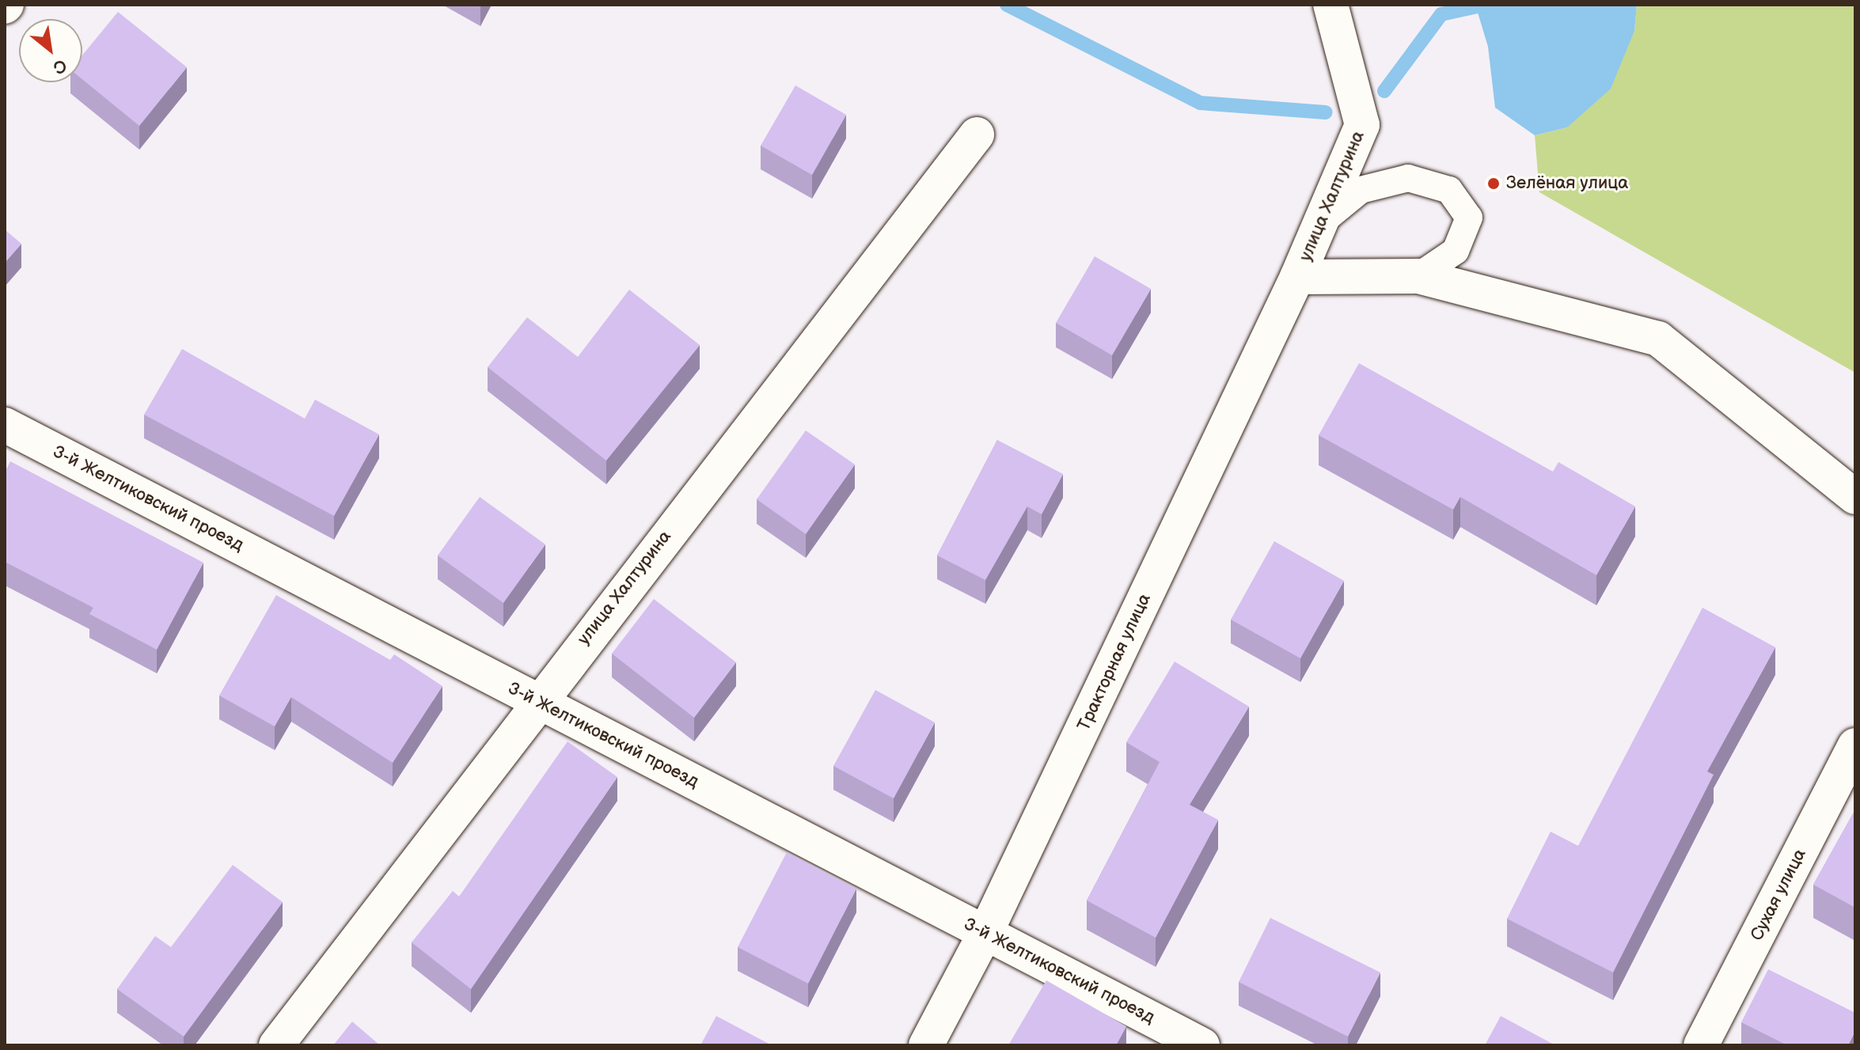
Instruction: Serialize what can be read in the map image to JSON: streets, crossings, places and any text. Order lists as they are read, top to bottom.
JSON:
{
  "streets": {
    "street": [
      "улица Халтурина",
      "3-й Желтиковский проезд",
      "Тракторная улица",
      "Сухая улица"
    ]
  },
  "crossings": [
    ["улица Халтурина", "3-й Желтиковский проезд"],
    ["улица Халтурина", "Тракторная улица"],
    ["3-й Желтиковский проезд", "Тракторная улица"]
  ],
  "places": ["Зелёная улица"],
  "north": "bottom right"
}
